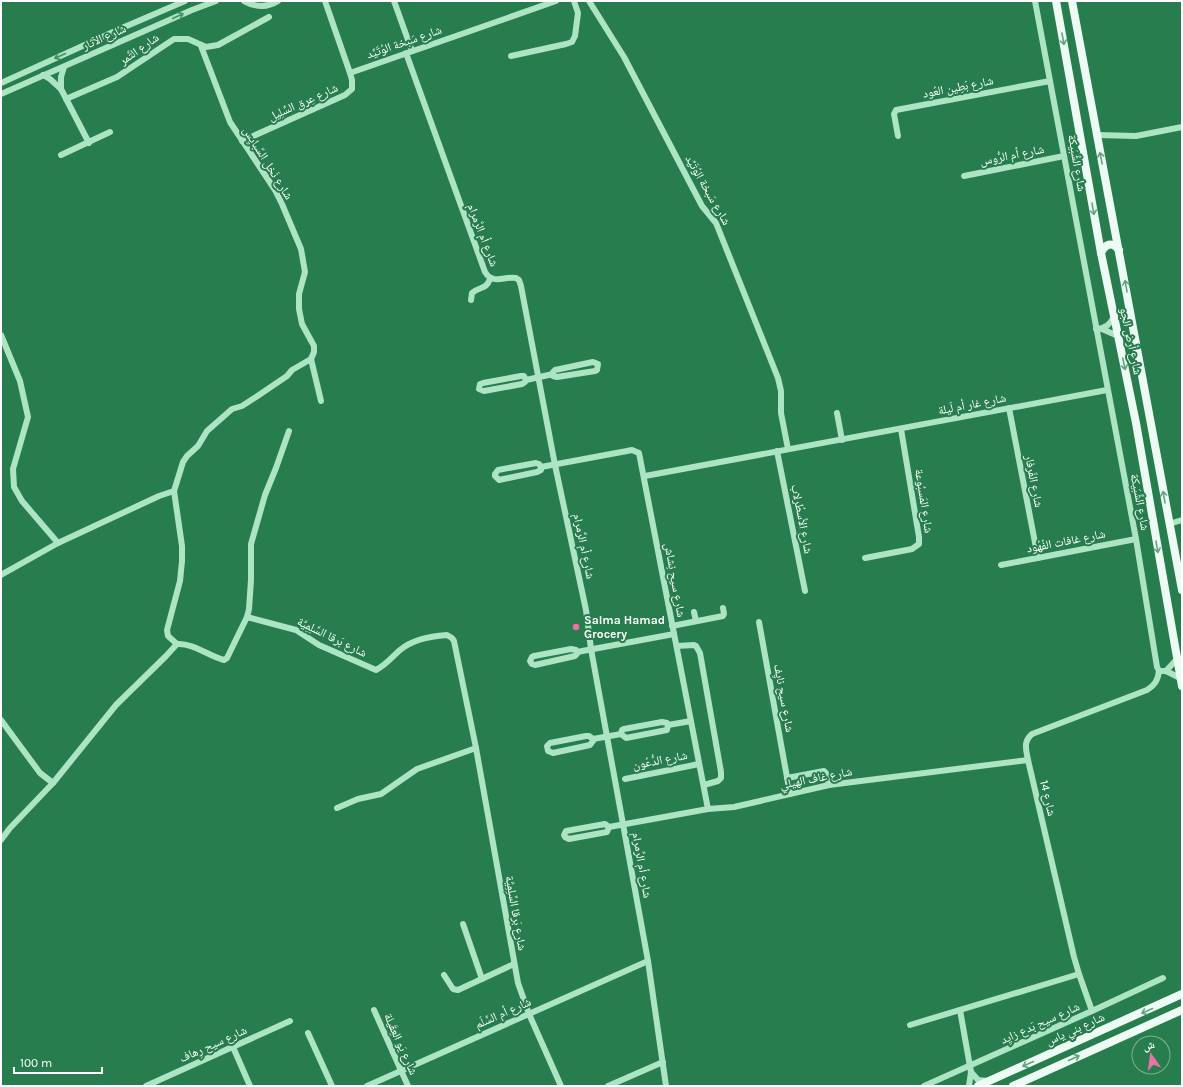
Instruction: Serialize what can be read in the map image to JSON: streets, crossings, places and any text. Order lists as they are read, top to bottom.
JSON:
{
  "streets": {
    "main road": ["شارع أرض الجو", "شارع بني ياس"],
    "street": [
      "شارع الآثار",
      "شارع سَبخة الوُتَيِّد",
      "شارع التَّمر",
      "شارع بَطِين العُود",
      "شارع عِرق السِّلِيل",
      "شارع أم الرُّوس",
      "شارع نَخل السِّبايِس",
      "شارع الشِّبَيكة",
      "شارع أم الرَّمرام",
      "شارع غار أم لَيلة",
      "شارع الفَرفار",
      "شارع المَسبُوعة",
      "شارع الأسطُرلاب",
      "شارع غافات الفُهُود",
      "شارع سيح نِشاش",
      "شارع بَرقا السِّلِمِيَّة",
      "شارع سيح نايِف",
      "شارع الدُّعُون",
      "شارع غاف الهيلي",
      "شارع 14",
      "شارع أم السَّلَم",
      "شارع سيح بَدع زايِد",
      "شارع سيح رِهاف",
      "شارع يَو العِقَيلة"
    ]
  },
  "crossings": [
    ["شارع سَبخة الوُتَيِّد", "شارع عِرق السِّلِيل"],
    ["شارع سَبخة الوُتَيِّد", "شارع أم الرَّمرام"],
    ["شارع سَبخة الوُتَيِّد", "شارع غار أم لَيلة"],
    ["شارع التَّمر", "شارع نَخل السِّبايِس"],
    ["شارع بَطِين العُود", "شارع الشِّبَيكة"],
    ["شارع عِرق السِّلِيل", "شارع نَخل السِّبايِس"],
    ["شارع أم الرُّوس", "شارع الشِّبَيكة"],
    ["شارع الشِّبَيكة", "شارع غار أم لَيلة"],
    ["شارع الشِّبَيكة", "شارع غافات الفُهُود"],
    ["شارع الشِّبَيكة", "شارع 14"],
    ["شارع أم الرَّمرام", "شارع سيح نِشاش"],
    ["شارع أم الرَّمرام", "شارع غاف الهيلي"],
    ["شارع أم الرَّمرام", "شارع أم السَّلَم"],
    ["شارع غار أم لَيلة", "شارع الفَرفار"],
    ["شارع غار أم لَيلة", "شارع المَسبُوعة"],
    ["شارع غار أم لَيلة", "شارع الأسطُرلاب"],
    ["شارع غار أم لَيلة", "شارع سيح نِشاش"],
    ["شارع الفَرفار", "شارع غافات الفُهُود"],
    ["شارع سيح نِشاش", "شارع الدُّعُون"],
    ["شارع سيح نِشاش", "شارع غاف الهيلي"],
    ["شارع بَرقا السِّلِمِيَّة", "شارع أم السَّلَم"],
    ["شارع سيح نايِف", "شارع غاف الهيلي"],
    ["شارع غاف الهيلي", "شارع 14"],
    ["شارع 14", "شارع سيح بَدع زايِد"],
    ["شارع أم السَّلَم", "شارع يَو العِقَيلة"]
  ],
  "places": ["Salma Hamad Grocery"],
  "scale_bar": "100 m",
  "north": "top"
}
